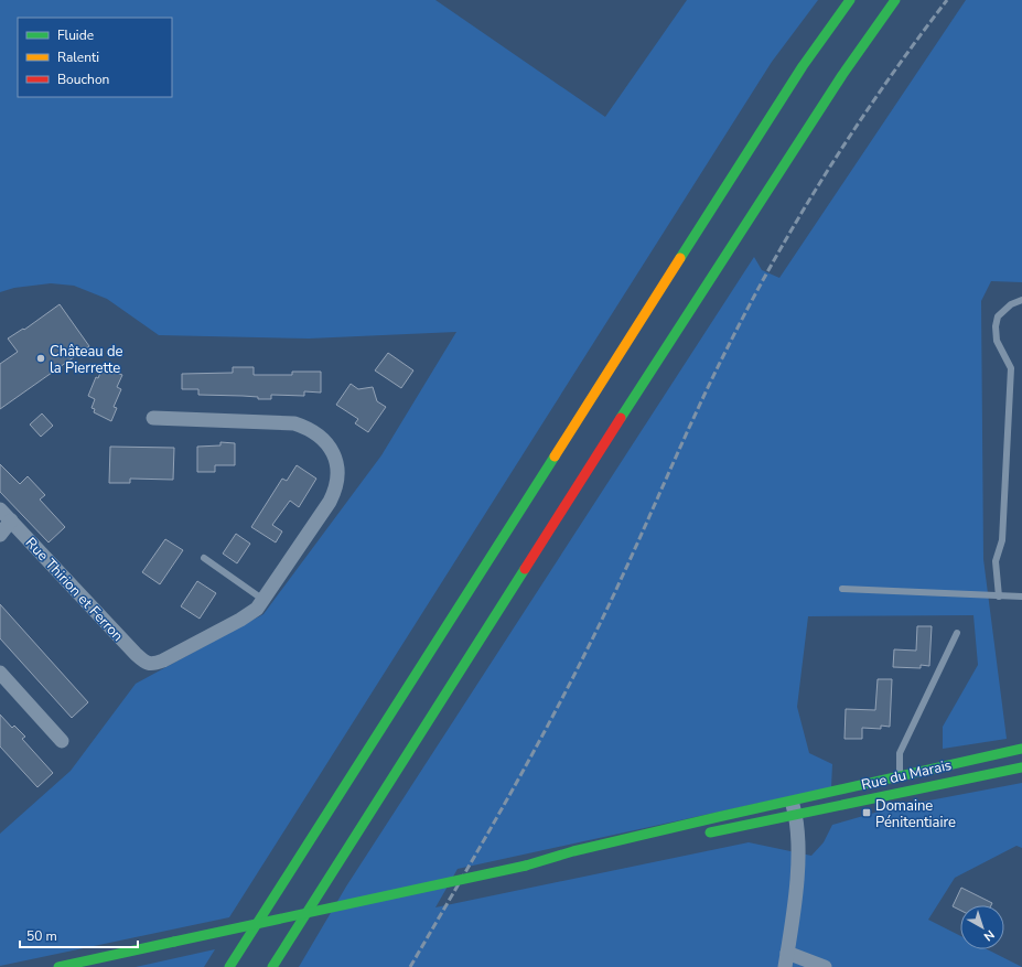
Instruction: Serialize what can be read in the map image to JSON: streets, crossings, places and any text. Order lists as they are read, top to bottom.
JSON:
{
  "streets": {
    "main road": ["Rue du Marais"],
    "street": ["Rue Thirion et Ferron"]
  },
  "places": {
    "other": ["Château de la Pierrette"],
    "transit": ["Domaine Pénitentiaire"]
  },
  "legend": ["Fluide", "Ralenti", "Bouchon"],
  "scale_bar": "50 m",
  "north": "bottom right"
}
